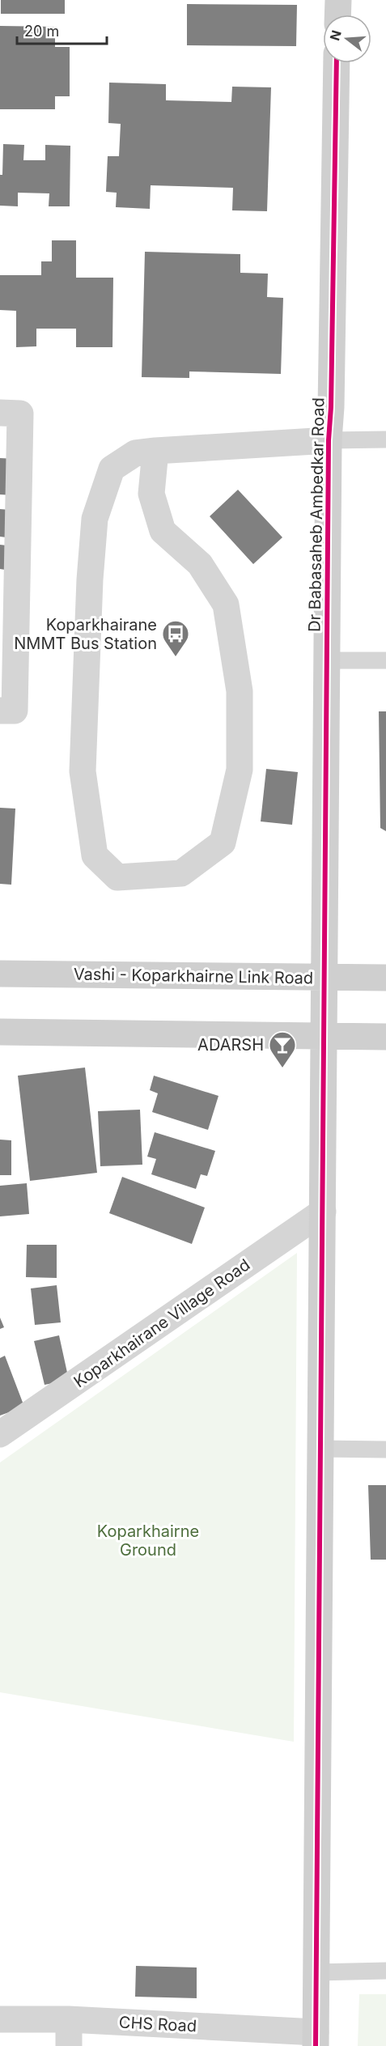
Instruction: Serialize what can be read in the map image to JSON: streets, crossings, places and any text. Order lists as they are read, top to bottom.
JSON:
{
  "streets": {
    "street": [
      "Dr Babasaheb Ambedkar Road",
      "Vashi - Koparkhairne Link Road",
      "Koparkhairane Village Road",
      "CHS Road"
    ]
  },
  "crossings": [
    ["Dr Babasaheb Ambedkar Road", "Vashi - Koparkhairne Link Road"],
    ["Dr Babasaheb Ambedkar Road", "Koparkhairane Village Road"],
    ["Dr Babasaheb Ambedkar Road", "CHS Road"]
  ],
  "parks": ["Koparkhairne Ground"],
  "places": {
    "bus stop": ["Koparkhairane NMMT Bus Station"],
    "bar": ["ADARSH"]
  },
  "scale_bar": "20 m",
  "north": "left"
}
